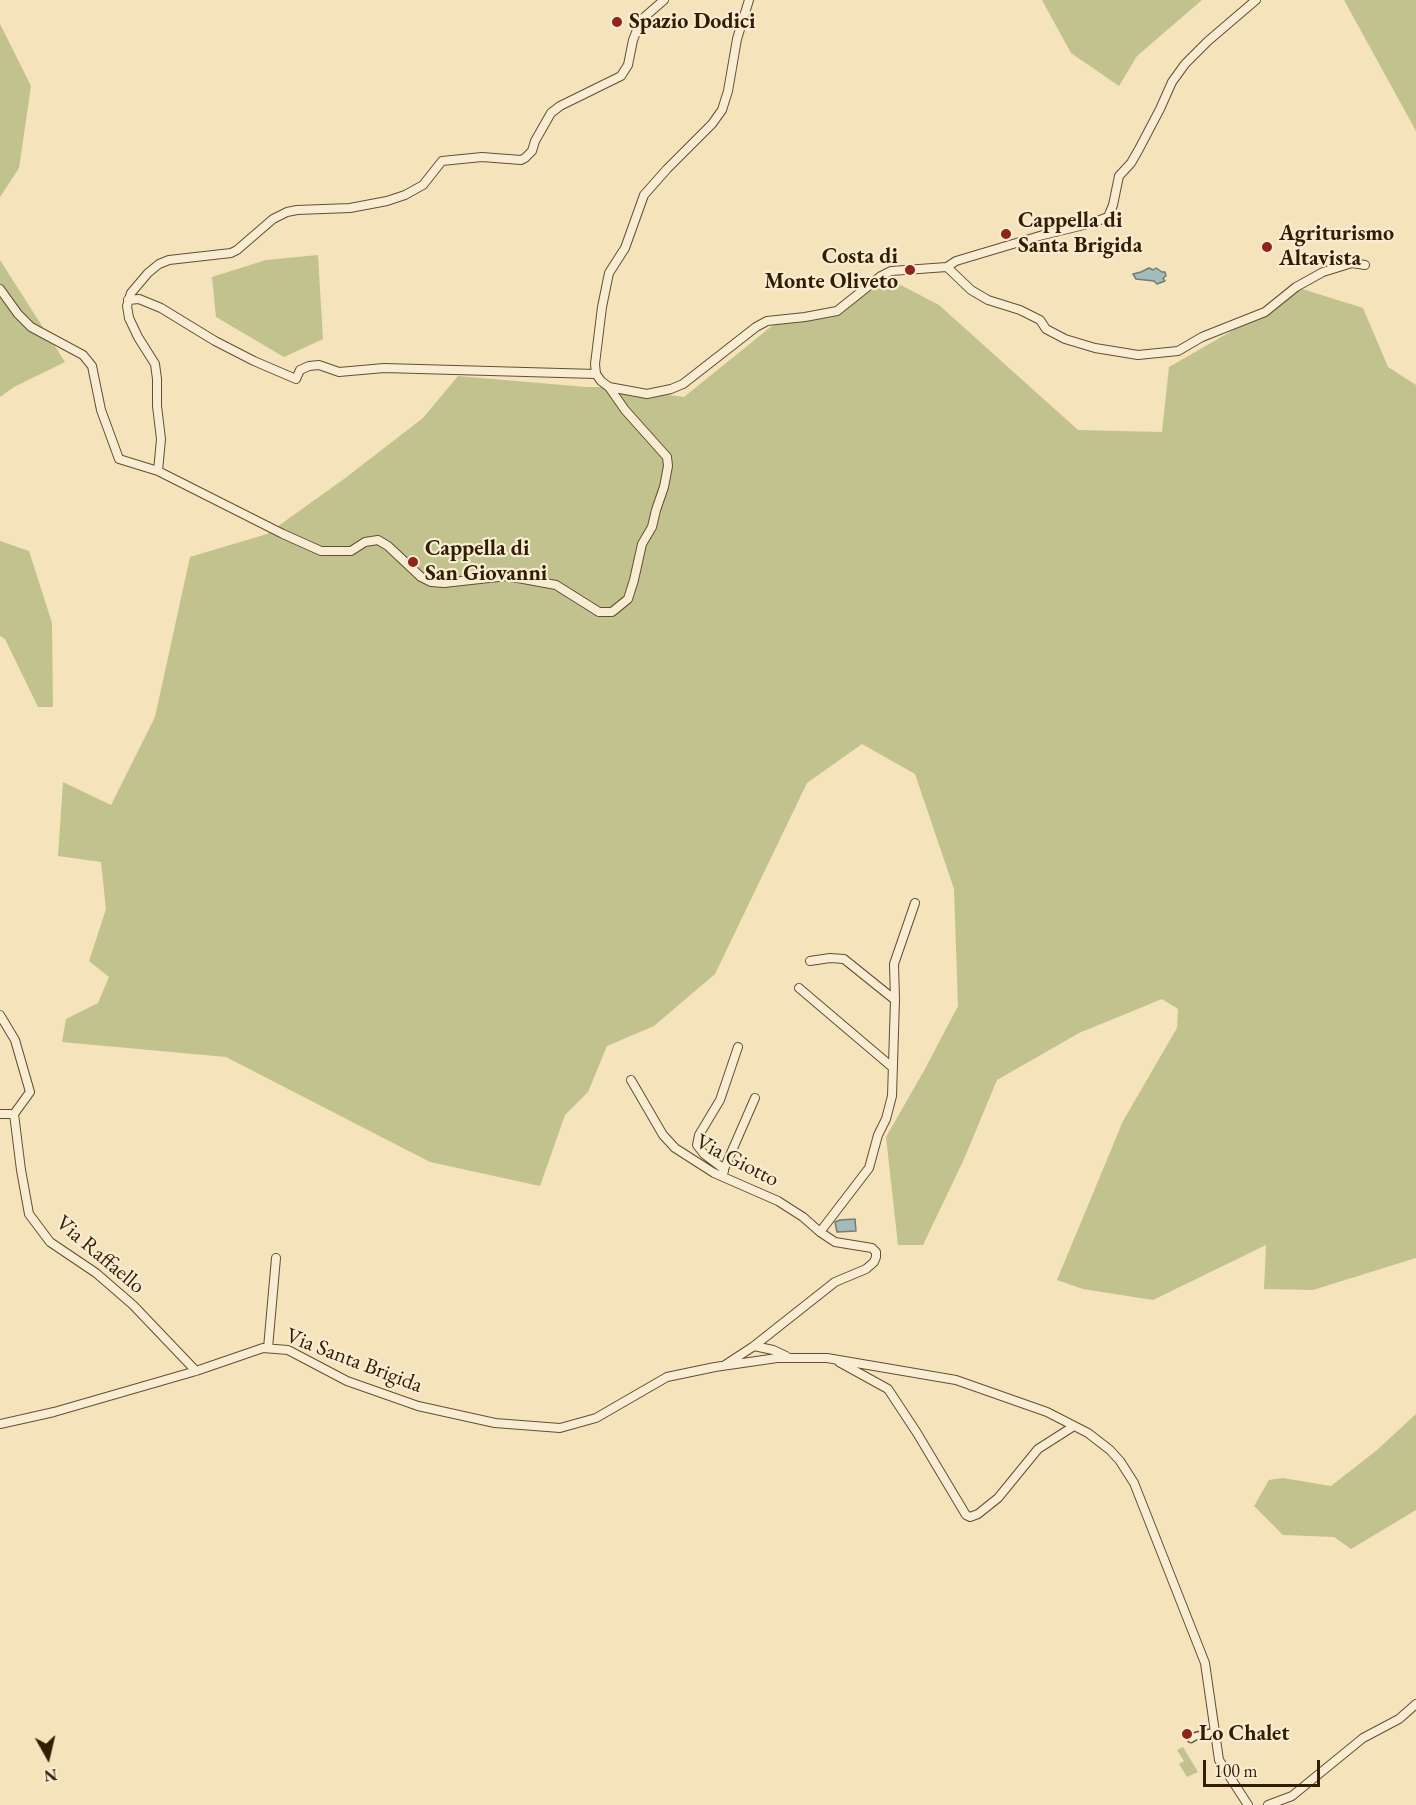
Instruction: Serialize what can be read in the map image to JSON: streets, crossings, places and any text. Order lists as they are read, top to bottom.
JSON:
{
  "streets": {
    "street": ["Via Giotto", "Via Raffaello", "Via Santa Brigida"]
  },
  "crossings": [
    ["Via Raffaello", "Via Santa Brigida"]
  ],
  "places": [
    "Spazio Dodici",
    "Cappella di Santa Brigida",
    "Agriturismo Altavista",
    "Costa di Monte Oliveto",
    "Cappella di San Giovanni",
    "Lo Chalet"
  ],
  "scale_bar": "100 m",
  "north": "bottom"
}
